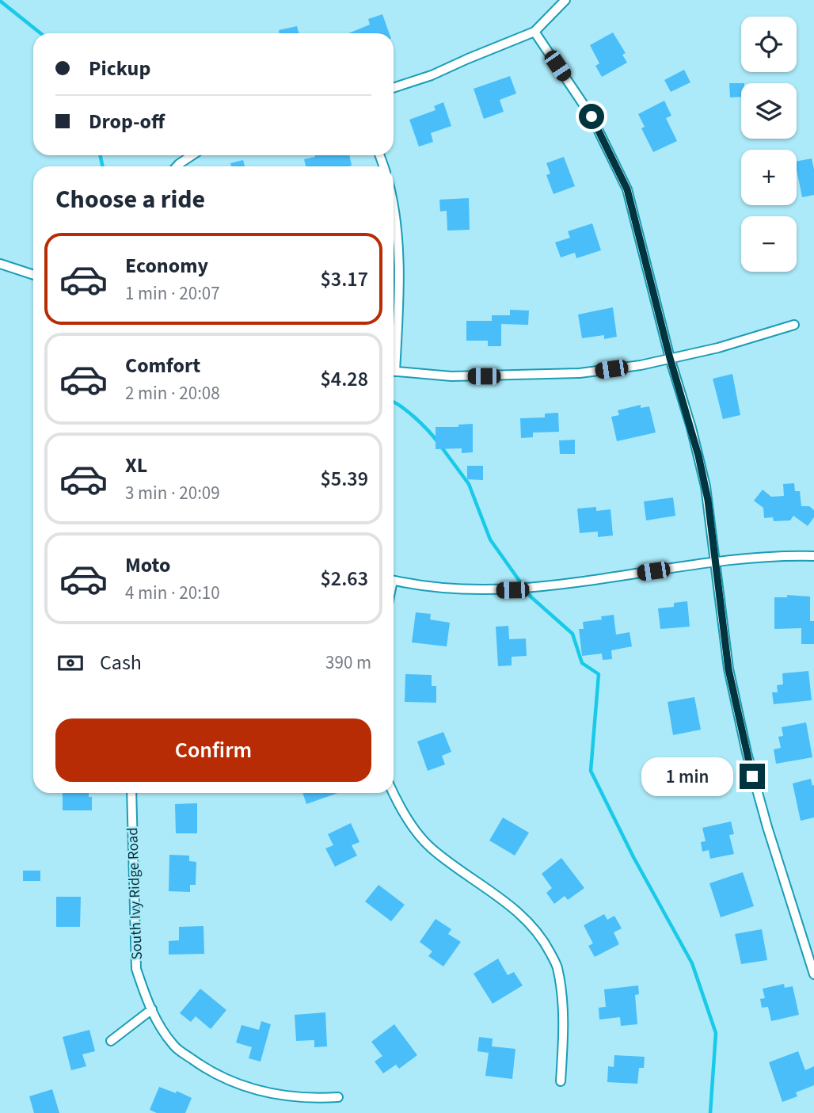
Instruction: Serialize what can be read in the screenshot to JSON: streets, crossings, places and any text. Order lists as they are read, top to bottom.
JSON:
{
  "streets": {
    "street": ["South Ivy Ridge Road"]
  },
  "page": {
    "map_buttons": ["+", "−"],
    "banner": ["Pickup", "Drop-off"],
    "heading": "Choose a ride",
    "list": [
      {
        "name": "Economy",
        "note": "1 min · 20:07",
        "value": "$3.17"
      },
      {
        "name": "Comfort",
        "note": "2 min · 20:08",
        "value": "$4.28"
      },
      {
        "name": "XL",
        "note": "3 min · 20:09",
        "value": "$5.39"
      },
      {
        "name": "Moto",
        "note": "4 min · 20:10",
        "value": "$2.63"
      }
    ],
    "pay": ["Cash", "390 m"],
    "buttons": "Confirm",
    "bubble": "1 min"
  }
}
